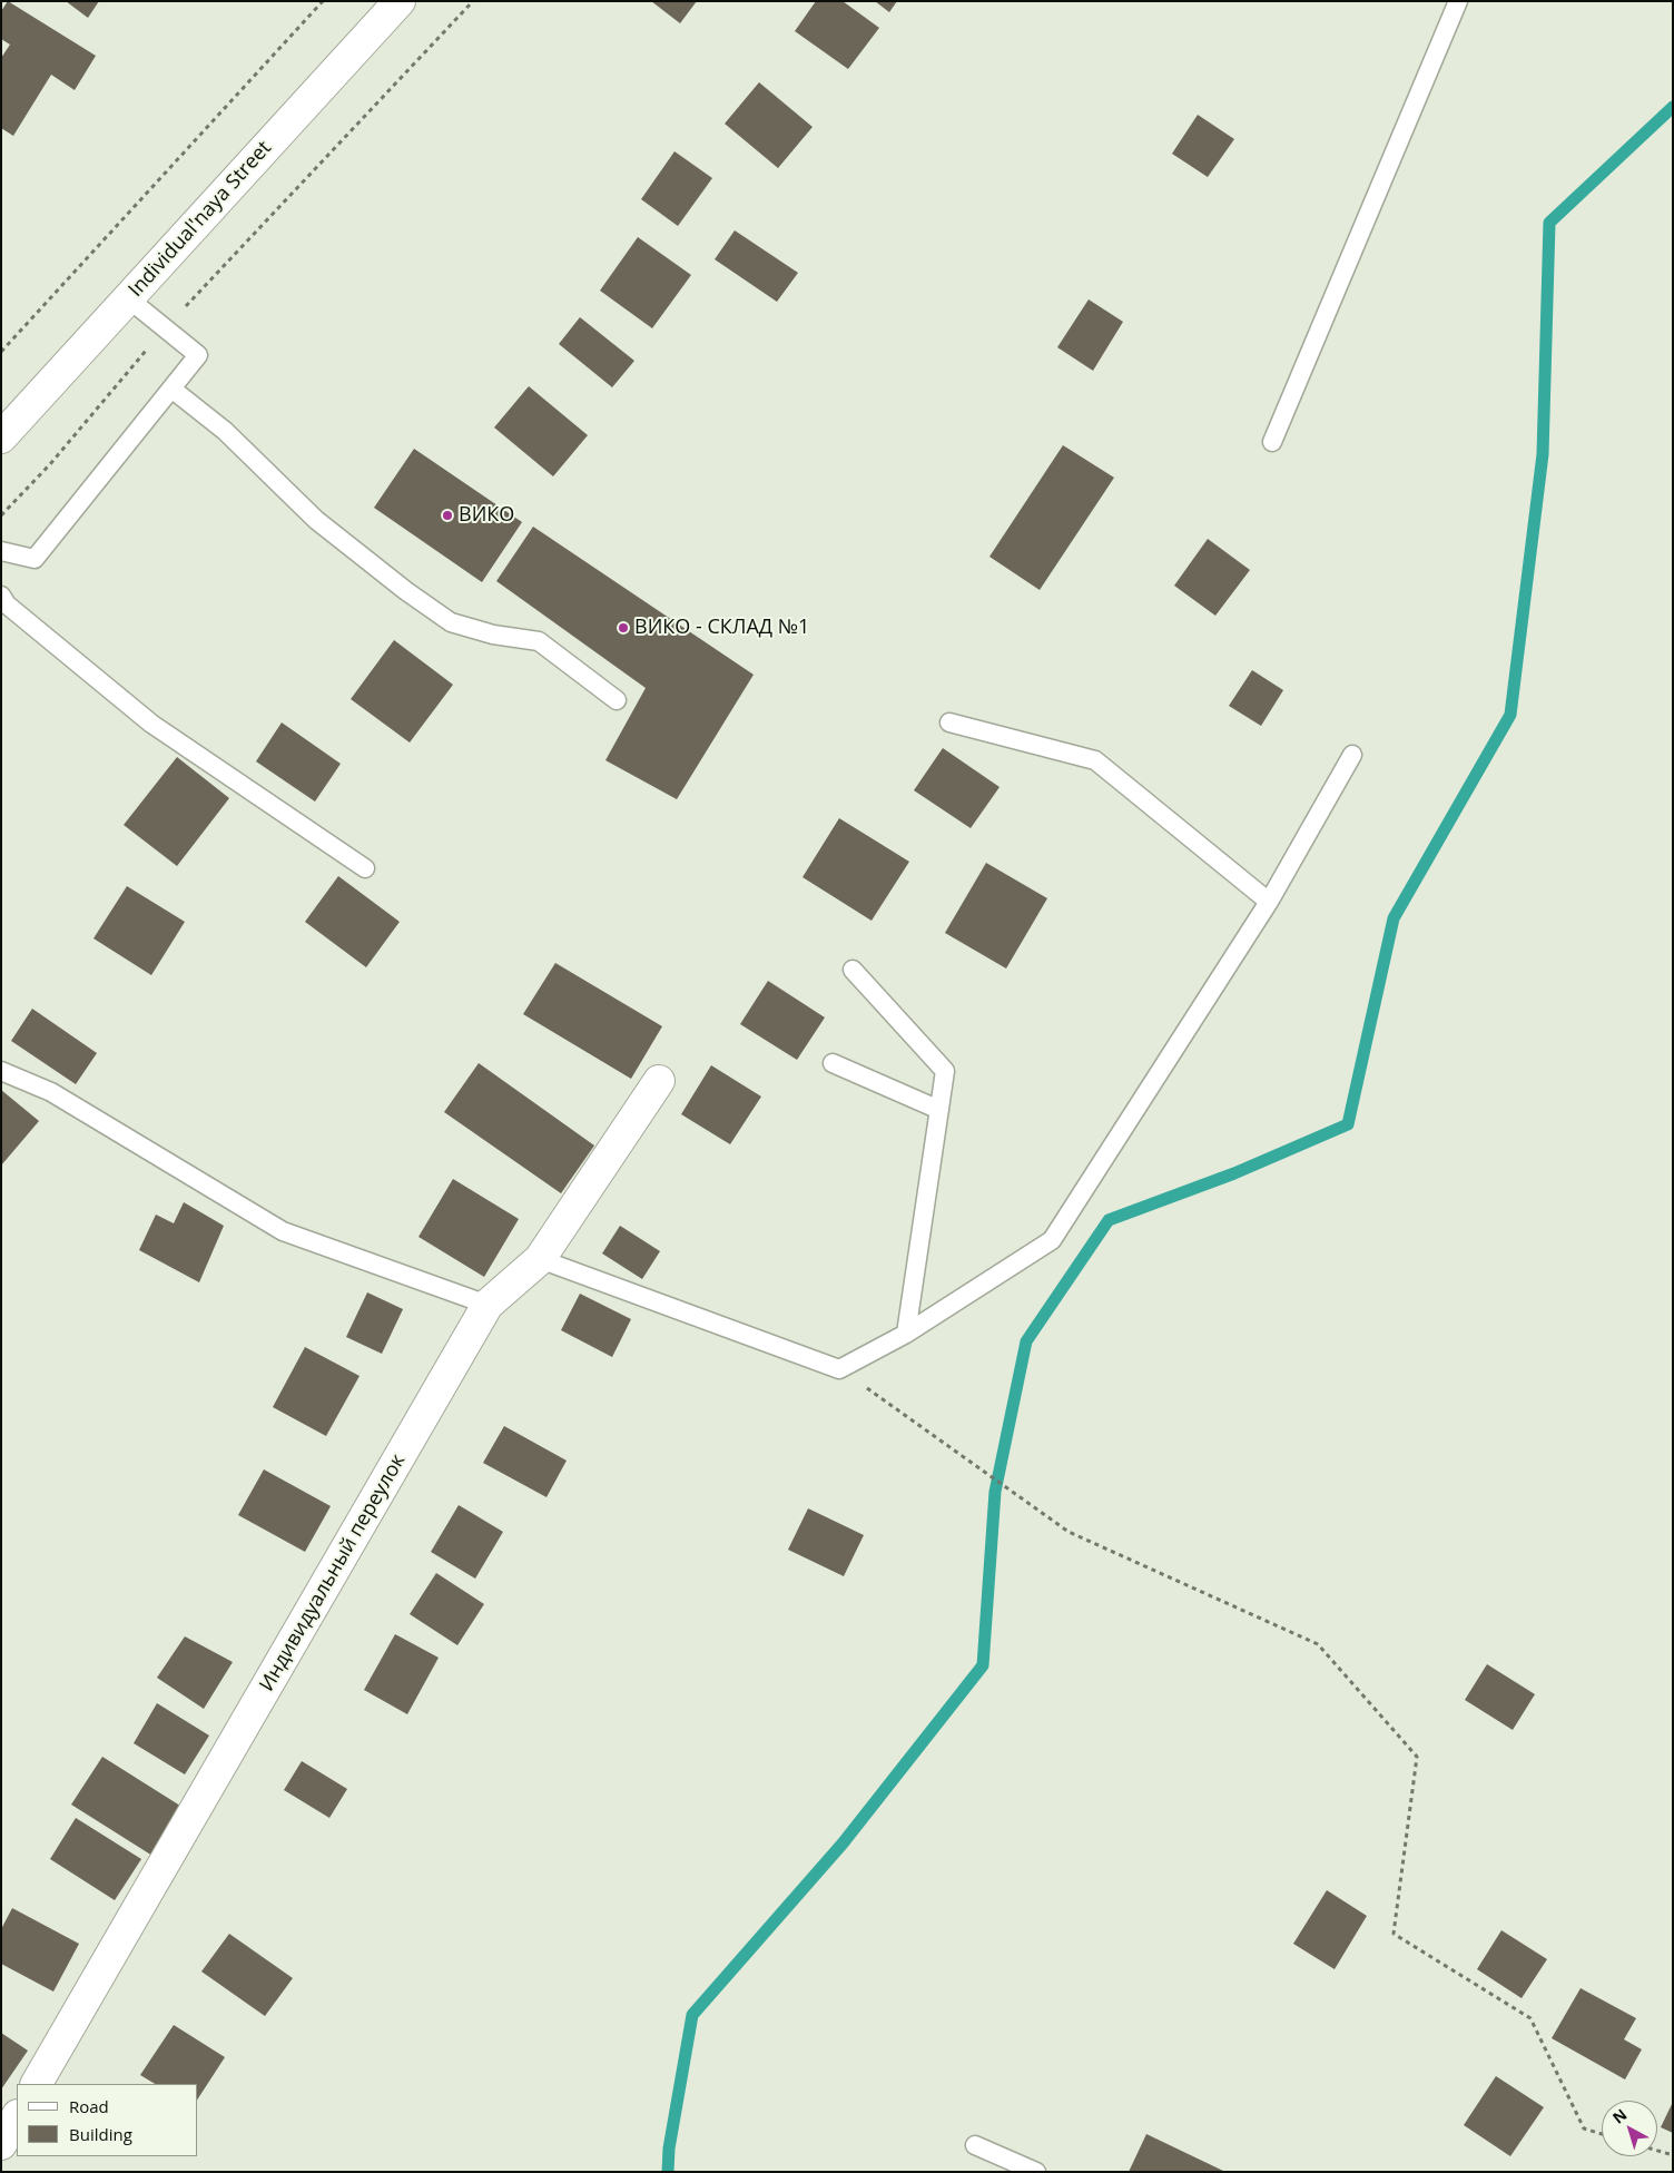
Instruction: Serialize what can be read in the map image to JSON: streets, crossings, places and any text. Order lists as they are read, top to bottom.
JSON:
{
  "streets": {
    "street": ["Individual'naya Street", "Индивидуальный переулок"]
  },
  "places": ["ВИКО", "ВИКО - СКЛАД №1"],
  "legend": ["Road", "Building"],
  "north": "top left"
}
